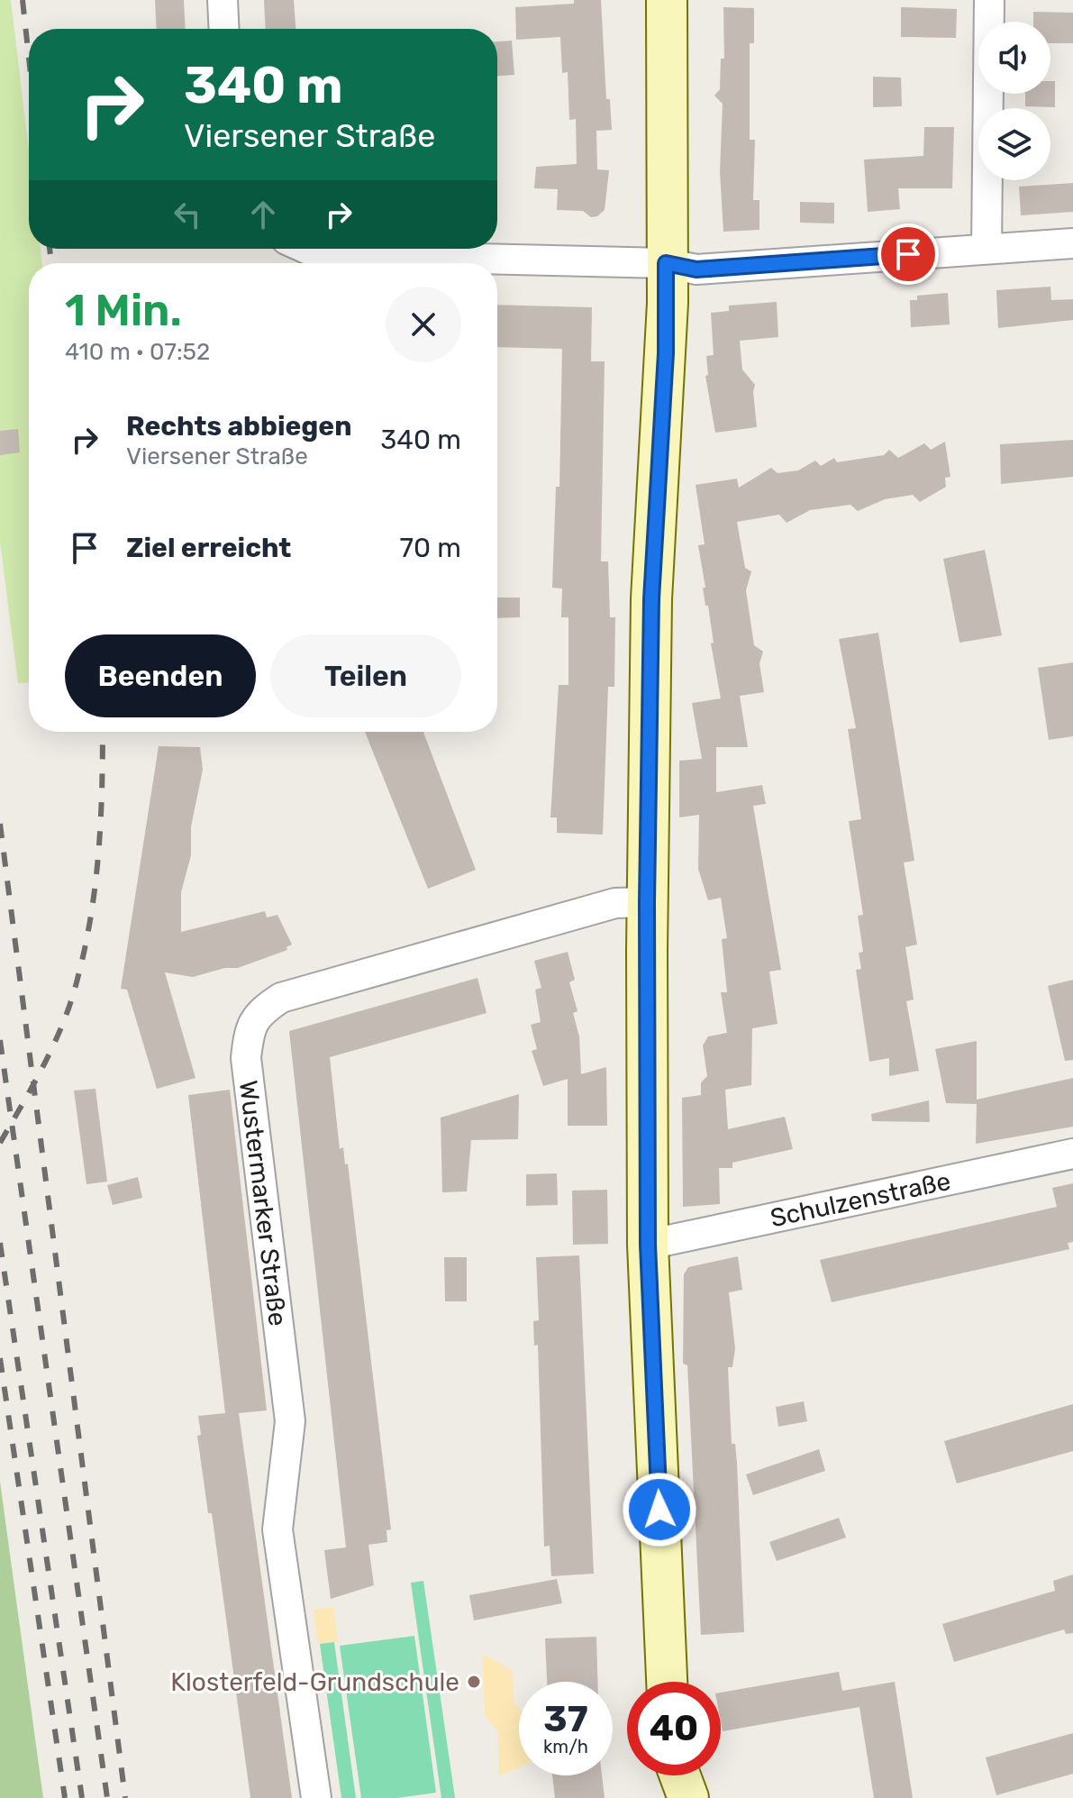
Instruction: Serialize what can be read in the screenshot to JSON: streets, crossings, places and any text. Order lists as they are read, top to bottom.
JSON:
{
  "streets": {
    "street": ["Schulzenstraße", "Wustermarker Straße"]
  },
  "places": ["Klosterfeld-Grundschule"],
  "page": {
    "turn": ["340 m", "Viersener Straße"],
    "heading": ["1 Min.", "410 m · 07:52"],
    "list": [
      {
        "name": "Rechts abbiegen",
        "note": "Viersener Straße",
        "value": "340 m"
      },
      {
        "name": "Ziel erreicht",
        "value": "70 m"
      }
    ],
    "buttons": ["Beenden", "Teilen"],
    "speed": "37 km/h",
    "limit": "40"
  }
}
